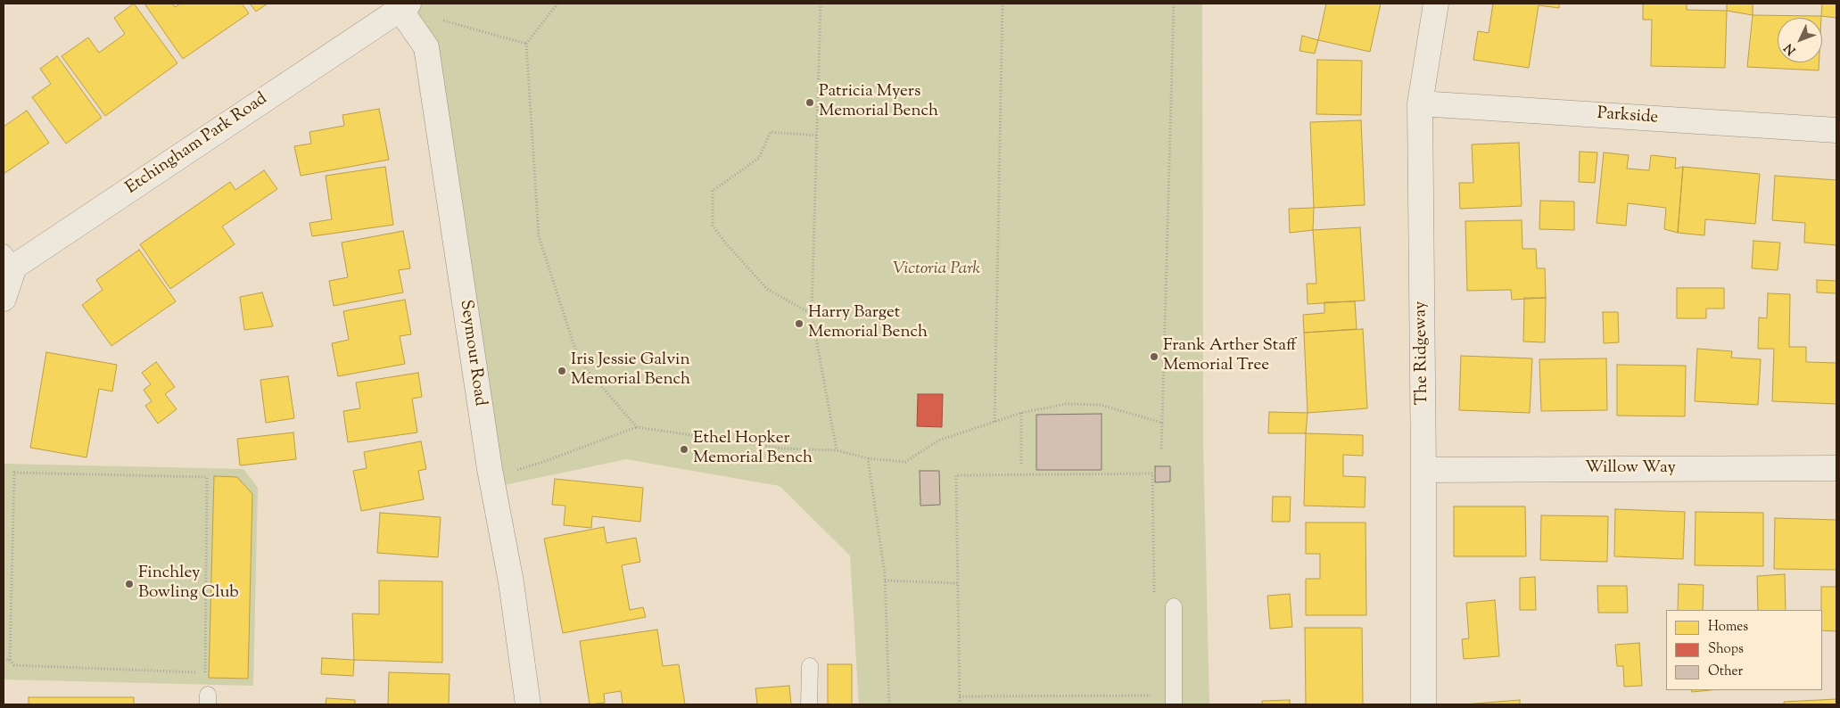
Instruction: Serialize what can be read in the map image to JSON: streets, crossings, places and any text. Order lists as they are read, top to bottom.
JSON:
{
  "streets": {
    "street": [
      "Parkside",
      "Etchingham Park Road",
      "Seymour Road",
      "The Ridgeway",
      "Willow Way"
    ]
  },
  "crossings": [
    ["Parkside", "The Ridgeway"],
    ["Etchingham Park Road", "Seymour Road"],
    ["The Ridgeway", "Willow Way"]
  ],
  "parks": ["Victoria Park"],
  "places": [
    "Patricia Myers Memorial Bench",
    "Harry Barget Memorial Bench",
    "Frank Arther Staff Memorial Tree",
    "Iris Jessie Galvin Memorial Bench",
    "Ethel Hopker Memorial Bench",
    "Finchley Bowling Club"
  ],
  "legend": ["Homes", "Shops", "Other"],
  "north": "bottom left"
}
